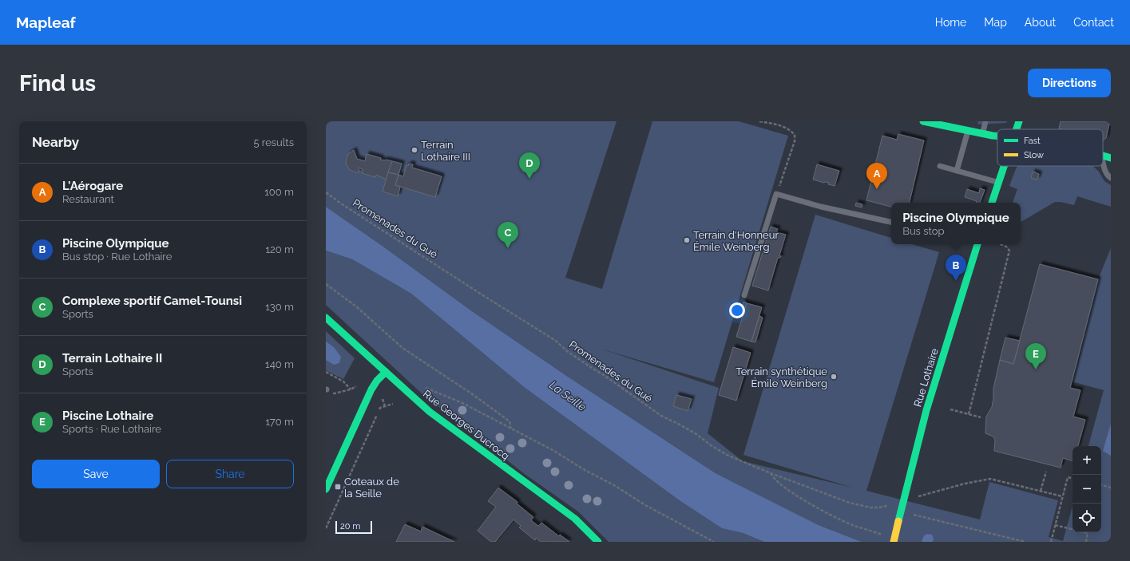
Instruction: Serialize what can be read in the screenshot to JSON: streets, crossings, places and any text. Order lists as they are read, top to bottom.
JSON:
{
  "streets": {
    "street": ["Rue Lothaire", "Rue Georges Ducrocq"],
    "path": ["Promenades du Gué"]
  },
  "water": ["La Seille"],
  "places": {
    "other": ["Terrain Lothaire III", "Terrain d'Honneur Émile Weinberg", "Terrain synthétique Émile Weinberg"],
    "transit": ["Coteaux de la Seille"]
  },
  "legend": ["Fast", "Slow"],
  "scale_bar": "20 m",
  "page": {
    "header": "Mapleaf",
    "nav": [
      "Home",
      "Map",
      "About",
      "Contact"
    ],
    "buttons": [
      "Directions",
      ["Save", "Share"]
    ],
    "title": "Find us",
    "heading": ["Nearby", "5 results"],
    "pins": [
      "D",
      "A",
      "C",
      "B",
      "E"
    ],
    "list": [
      {
        "mark": "A",
        "name": "L'Aérogare",
        "note": "Restaurant",
        "value": "100 m"
      },
      {
        "mark": "B",
        "name": "Piscine Olympique",
        "note": "Bus stop · Rue Lothaire",
        "value": "120 m"
      },
      {
        "mark": "C",
        "name": "Complexe sportif Camel-Tounsi",
        "note": "Sports",
        "value": "130 m"
      },
      {
        "mark": "D",
        "name": "Terrain Lothaire II",
        "note": "Sports",
        "value": "140 m"
      },
      {
        "mark": "E",
        "name": "Piscine Lothaire",
        "note": "Sports · Rue Lothaire",
        "value": "170 m"
      }
    ],
    "popup": ["Piscine Olympique", "Bus stop"],
    "map_buttons": ["+", "−"],
    "scale": "20 m"
  }
}
